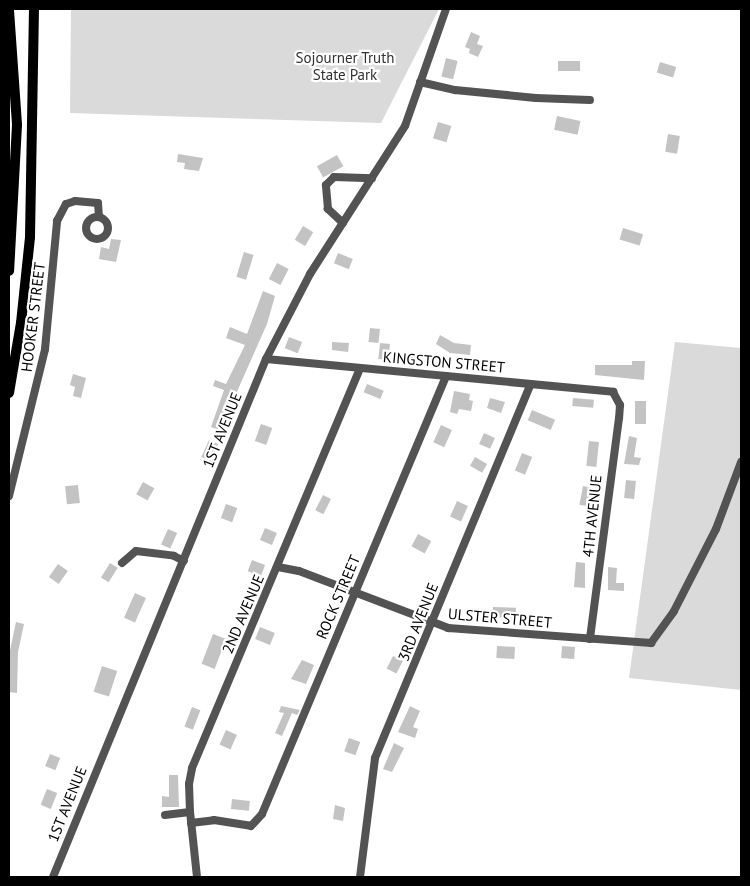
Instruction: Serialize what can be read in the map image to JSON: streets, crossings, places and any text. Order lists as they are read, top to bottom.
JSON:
{
  "streets": {
    "street": [
      "HOOKER STREET",
      "KINGSTON STREET",
      "1ST AVENUE",
      "4TH AVENUE",
      "ROCK STREET",
      "2ND AVENUE",
      "ULSTER STREET",
      "3RD AVENUE"
    ]
  },
  "crossings": [
    ["KINGSTON STREET", "1ST AVENUE"],
    ["KINGSTON STREET", "4TH AVENUE"],
    ["KINGSTON STREET", "ROCK STREET"],
    ["KINGSTON STREET", "2ND AVENUE"],
    ["KINGSTON STREET", "3RD AVENUE"],
    ["4TH AVENUE", "ULSTER STREET"],
    ["ROCK STREET", "2ND AVENUE"],
    ["ROCK STREET", "ULSTER STREET"],
    ["2ND AVENUE", "ULSTER STREET"],
    ["ULSTER STREET", "3RD AVENUE"]
  ],
  "parks": ["Sojourner Truth State Park"]
}
